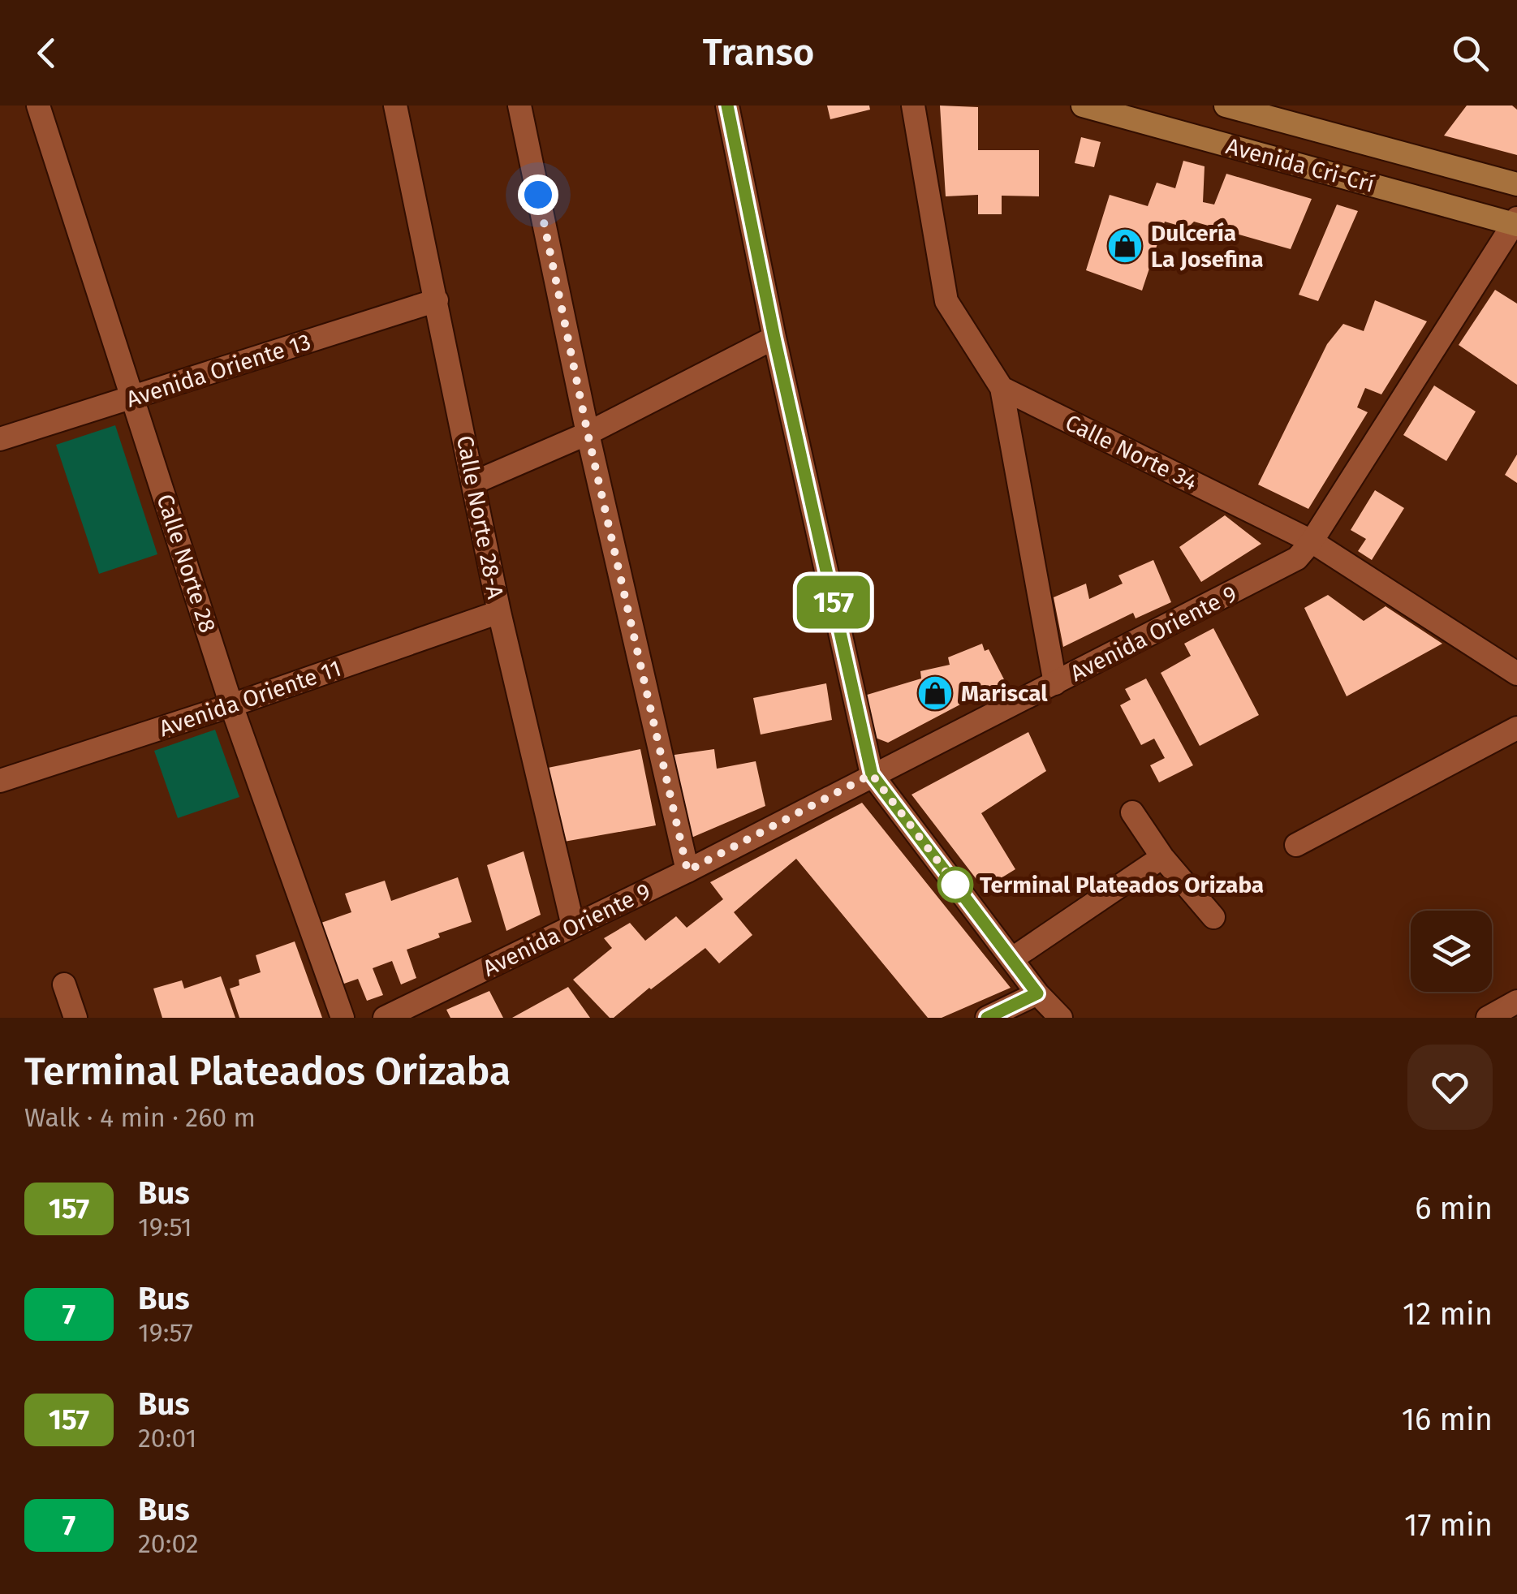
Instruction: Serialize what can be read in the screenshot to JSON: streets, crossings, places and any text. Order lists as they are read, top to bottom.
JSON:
{
  "streets": {
    "main road": ["Avenida Cri-Crí"],
    "street": [
      "Avenida Oriente 13",
      "Calle Norte 34",
      "Calle Norte 28-A",
      "Calle Norte 28",
      "Avenida Oriente 9",
      "Avenida Oriente 11"
    ]
  },
  "crossings": [
    ["Avenida Cri-Crí", "Avenida Oriente 9"],
    ["Avenida Oriente 13", "Calle Norte 28-A"],
    ["Avenida Oriente 13", "Calle Norte 28"],
    ["Calle Norte 34", "Avenida Oriente 9"],
    ["Calle Norte 28-A", "Avenida Oriente 9"],
    ["Calle Norte 28-A", "Avenida Oriente 11"],
    ["Calle Norte 28", "Avenida Oriente 11"]
  ],
  "places": {
    "shop": ["Dulcería La Josefina", "Mariscal"],
    "other": ["Terminal Plateados Orizaba"]
  },
  "lines": ["bus line 157"],
  "page": {
    "header": "Transo",
    "on_map": "157",
    "heading": ["Terminal Plateados Orizaba", "Walk · 4 min · 260 m"],
    "list": [
      {
        "mark": "157",
        "name": "Bus",
        "note": "19:51",
        "value": "6 min"
      },
      {
        "mark": "7",
        "name": "Bus",
        "note": "19:57",
        "value": "12 min"
      },
      {
        "mark": "157",
        "name": "Bus",
        "note": "20:01",
        "value": "16 min"
      },
      {
        "mark": "7",
        "name": "Bus",
        "note": "20:02",
        "value": "17 min"
      }
    ]
  }
}
